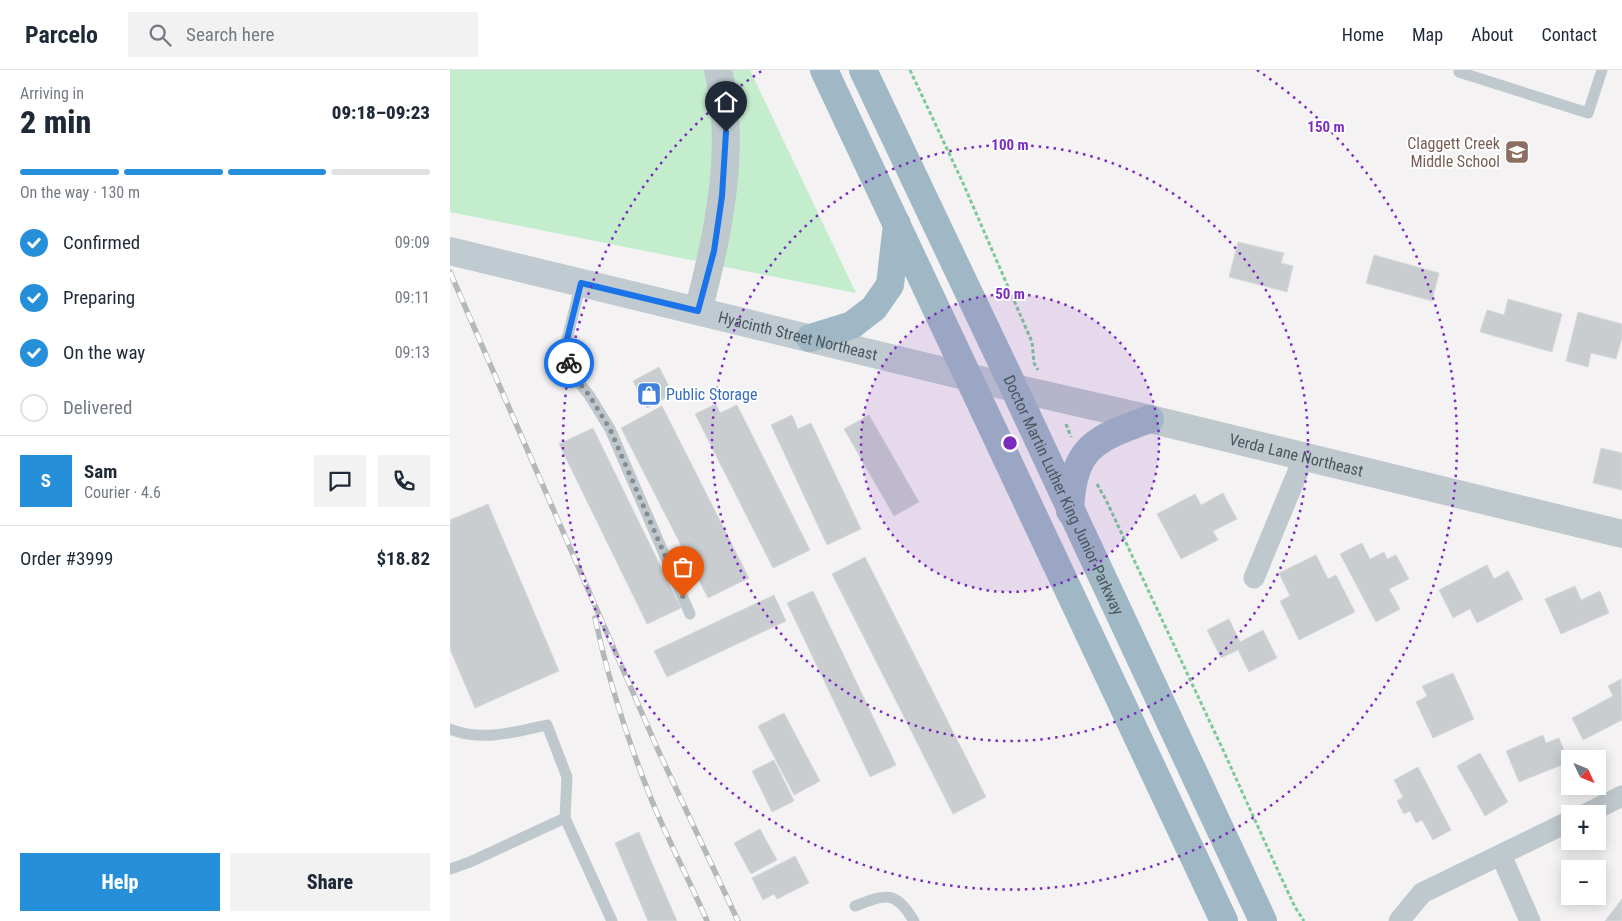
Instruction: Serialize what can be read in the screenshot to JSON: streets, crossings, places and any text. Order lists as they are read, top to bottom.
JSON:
{
  "streets": {
    "highway": ["Doctor Martin Luther King Junior Parkway"],
    "main road": ["Hyacinth Street Northeast", "Verda Lane Northeast"]
  },
  "crossings": [
    ["Hyacinth Street Northeast", "Verda Lane Northeast"],
    ["Verda Lane Northeast", "Doctor Martin Luther King Junior Parkway"]
  ],
  "places": {
    "school or university": ["Claggett Creek Middle School"],
    "shop": ["Public Storage"]
  },
  "north": "bottom right",
  "page": {
    "header": "Parcelo",
    "search": "Search here",
    "nav": [
      "Home",
      "Map",
      "About",
      "Contact"
    ],
    "heading": ["2 min", "Arriving in", "09:18–09:23"],
    "panel": [
      "Sam",
      "Courier · 4.6",
      "Order #3999",
      "$18.82"
    ],
    "bar": "On the way · 130 m",
    "list": [
      ["Confirmed", "09:09"],
      ["Preparing", "09:11"],
      ["On the way", "09:13"],
      "Delivered"
    ],
    "round": "S",
    "map_buttons": ["+", "−"],
    "buttons": ["Help", "Share"]
  },
  "rings": ["150 m", "100 m", "50 m"]
}
